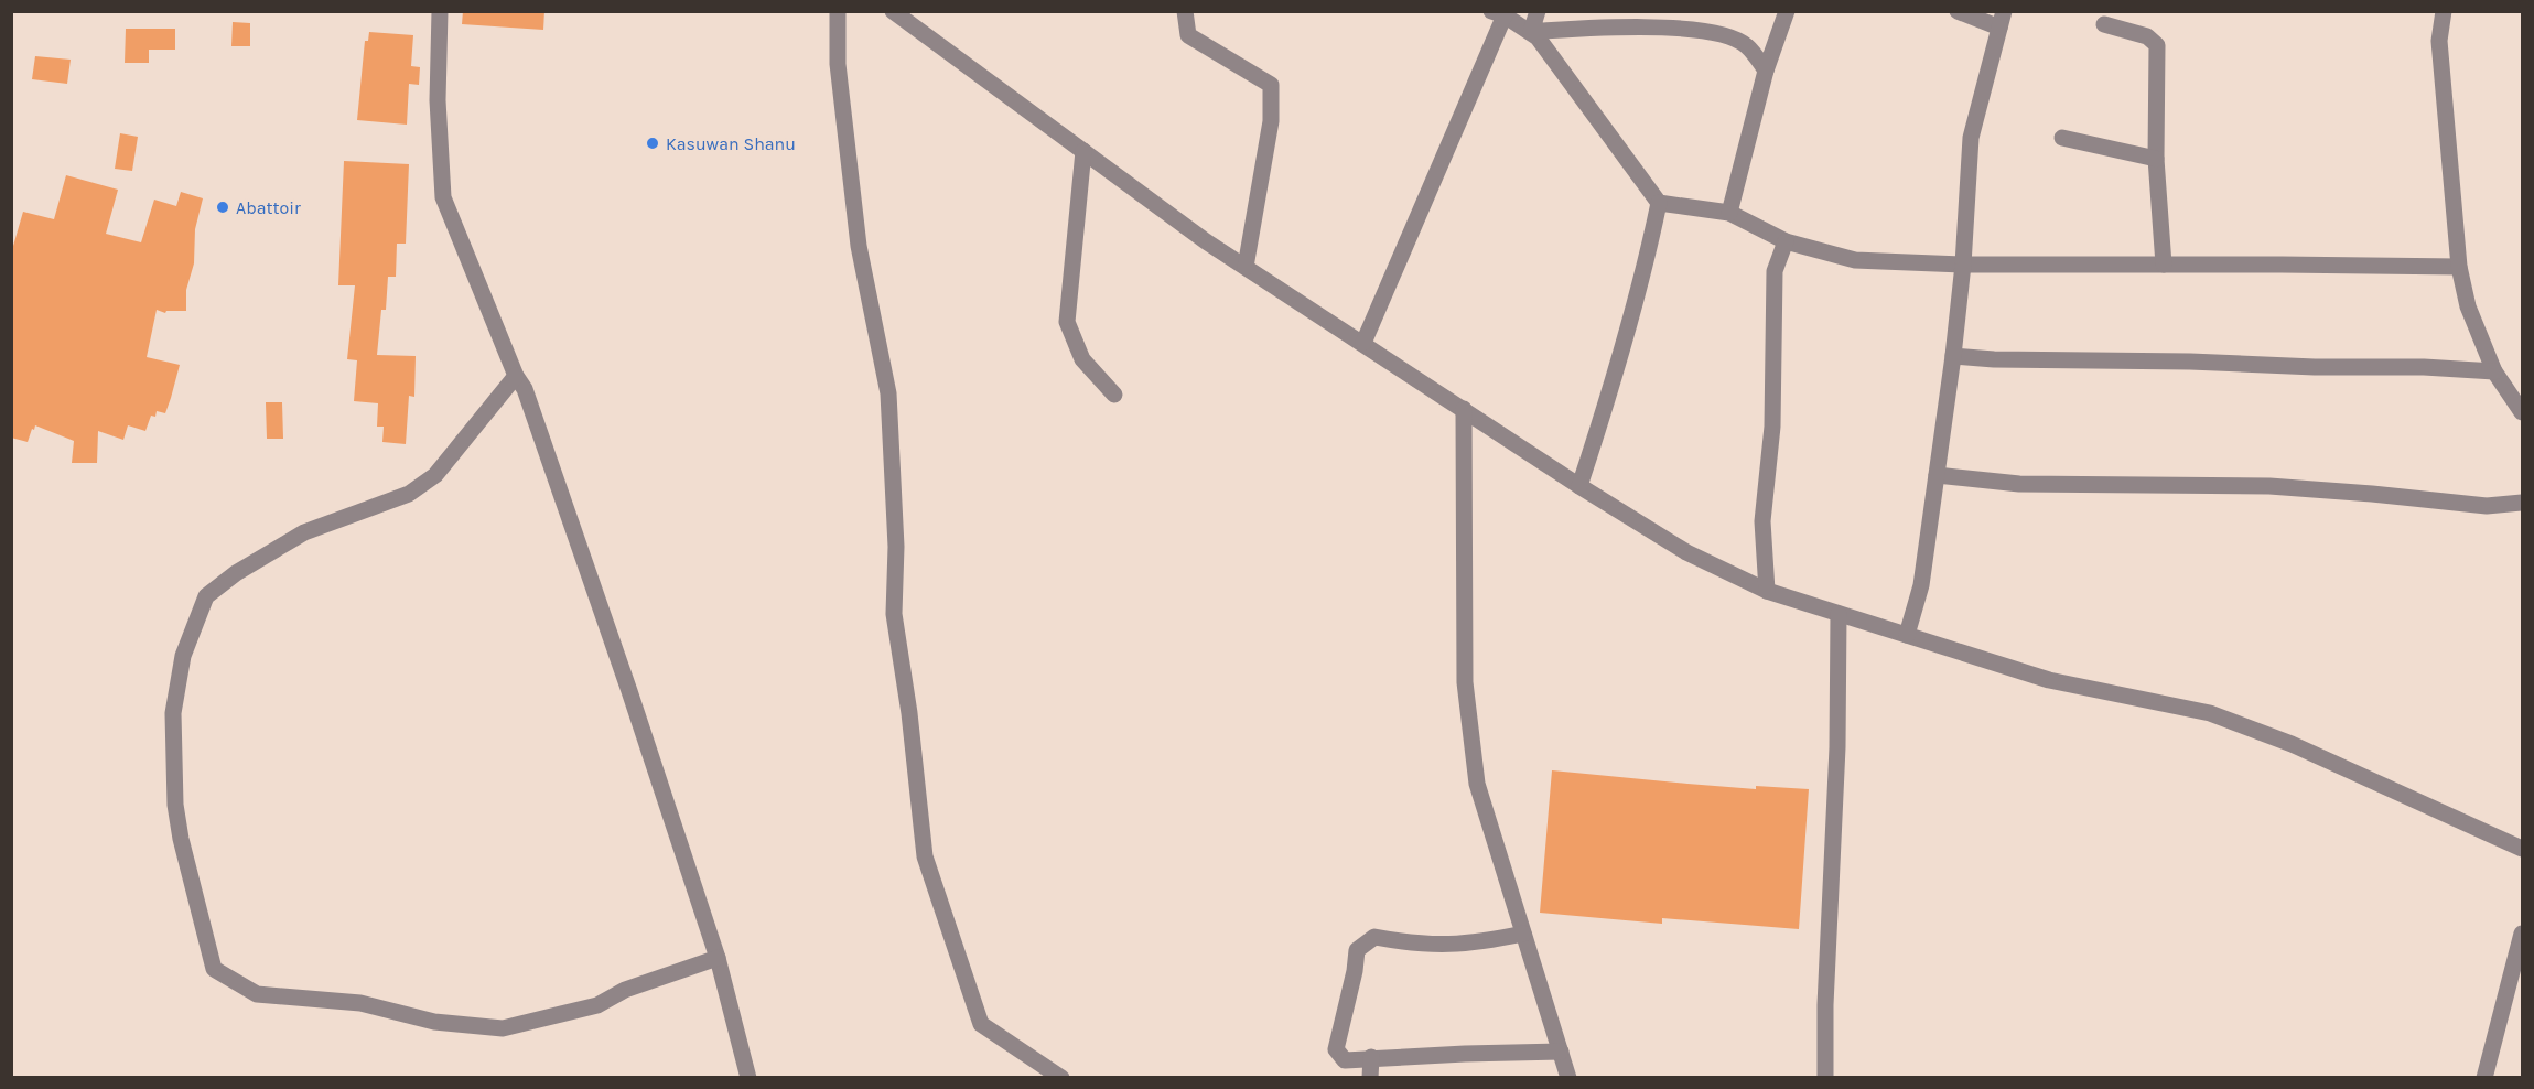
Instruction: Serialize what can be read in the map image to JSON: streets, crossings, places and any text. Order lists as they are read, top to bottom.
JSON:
{
  "places": ["Kasuwan Shanu", "Abattoir"]
}
